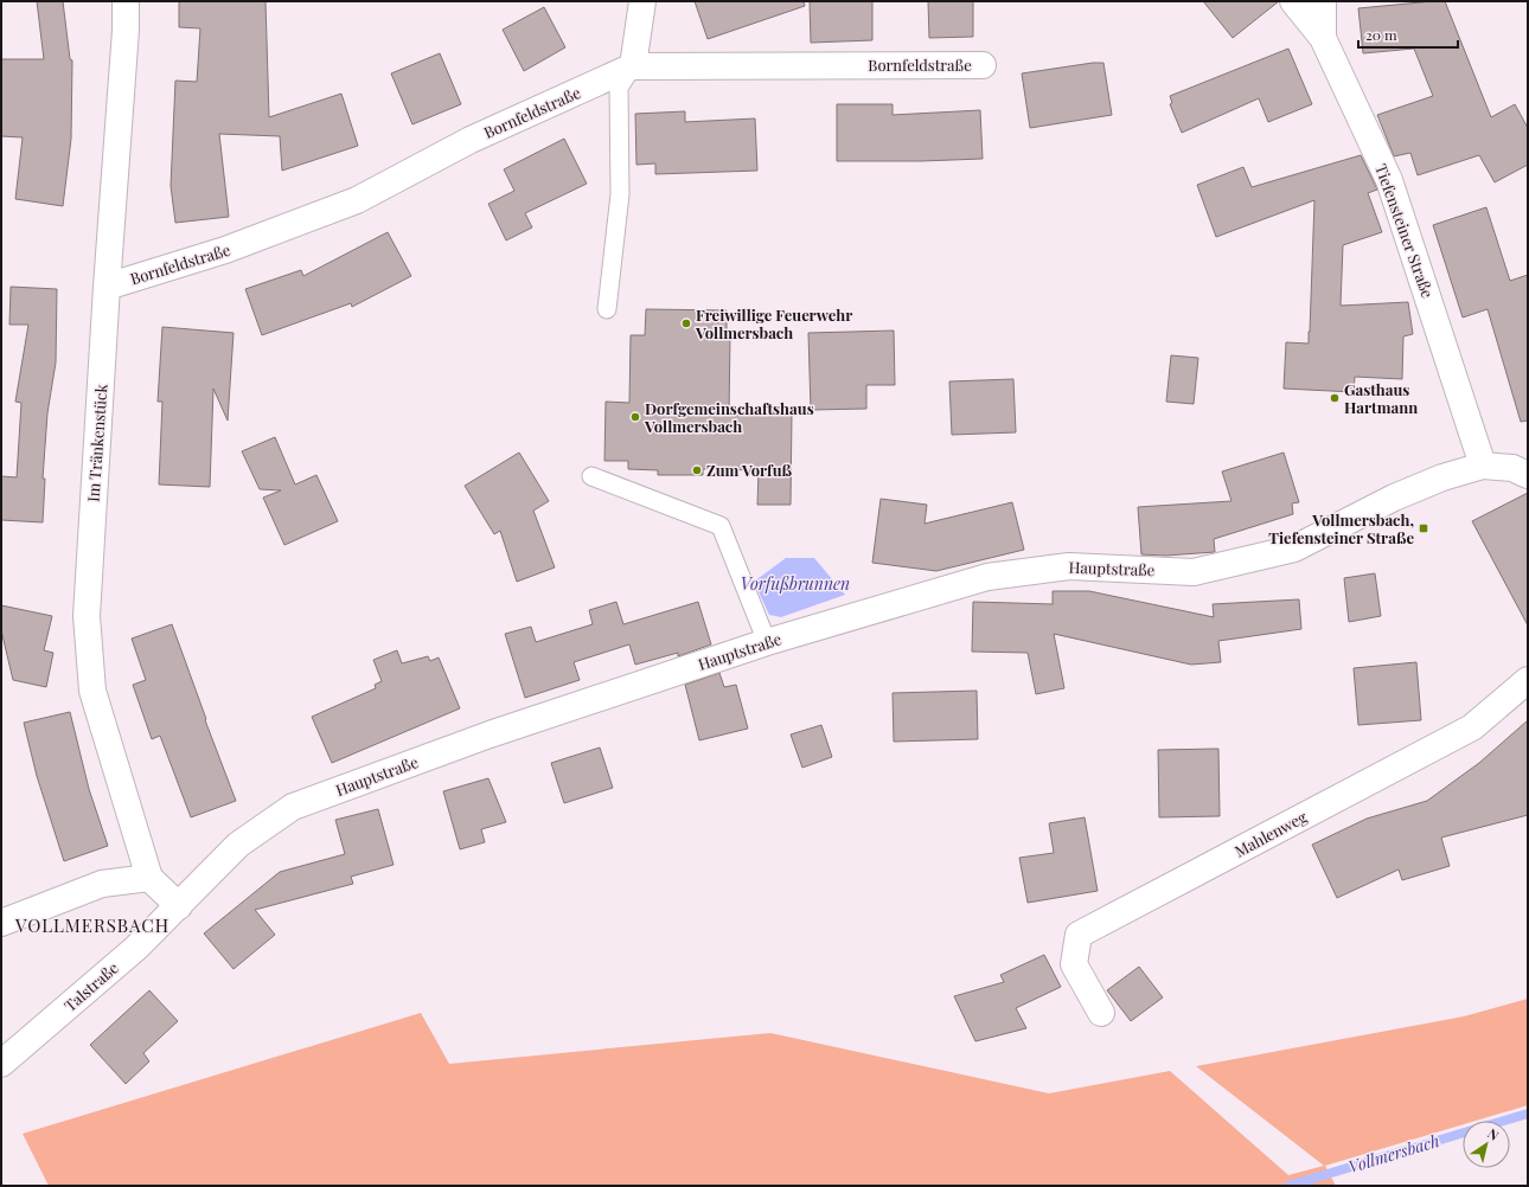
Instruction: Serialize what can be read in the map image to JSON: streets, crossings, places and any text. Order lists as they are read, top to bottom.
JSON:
{
  "streets": {
    "street": [
      "Bornfeldstraße",
      "Tiefensteiner Straße",
      "Im Tränkenstück",
      "Hauptstraße",
      "Mahlenweg",
      "Talstraße"
    ]
  },
  "crossings": [
    ["Bornfeldstraße", "Im Tränkenstück"],
    ["Tiefensteiner Straße", "Hauptstraße"],
    ["Hauptstraße", "Talstraße"]
  ],
  "districts": ["VOLLMERSBACH"],
  "water": ["Vorfußbrunnen", "Vollmersbach"],
  "places": {
    "other": [
      "Freiwillige Feuerwehr Vollmersbach",
      "Gasthaus Hartmann",
      "Dorfgemeinschaftshaus Vollmersbach",
      "Zum Vorfuß"
    ],
    "transit": ["Vollmersbach, Tiefensteiner Straße"]
  },
  "scale_bar": "20 m",
  "north": "top right"
}
